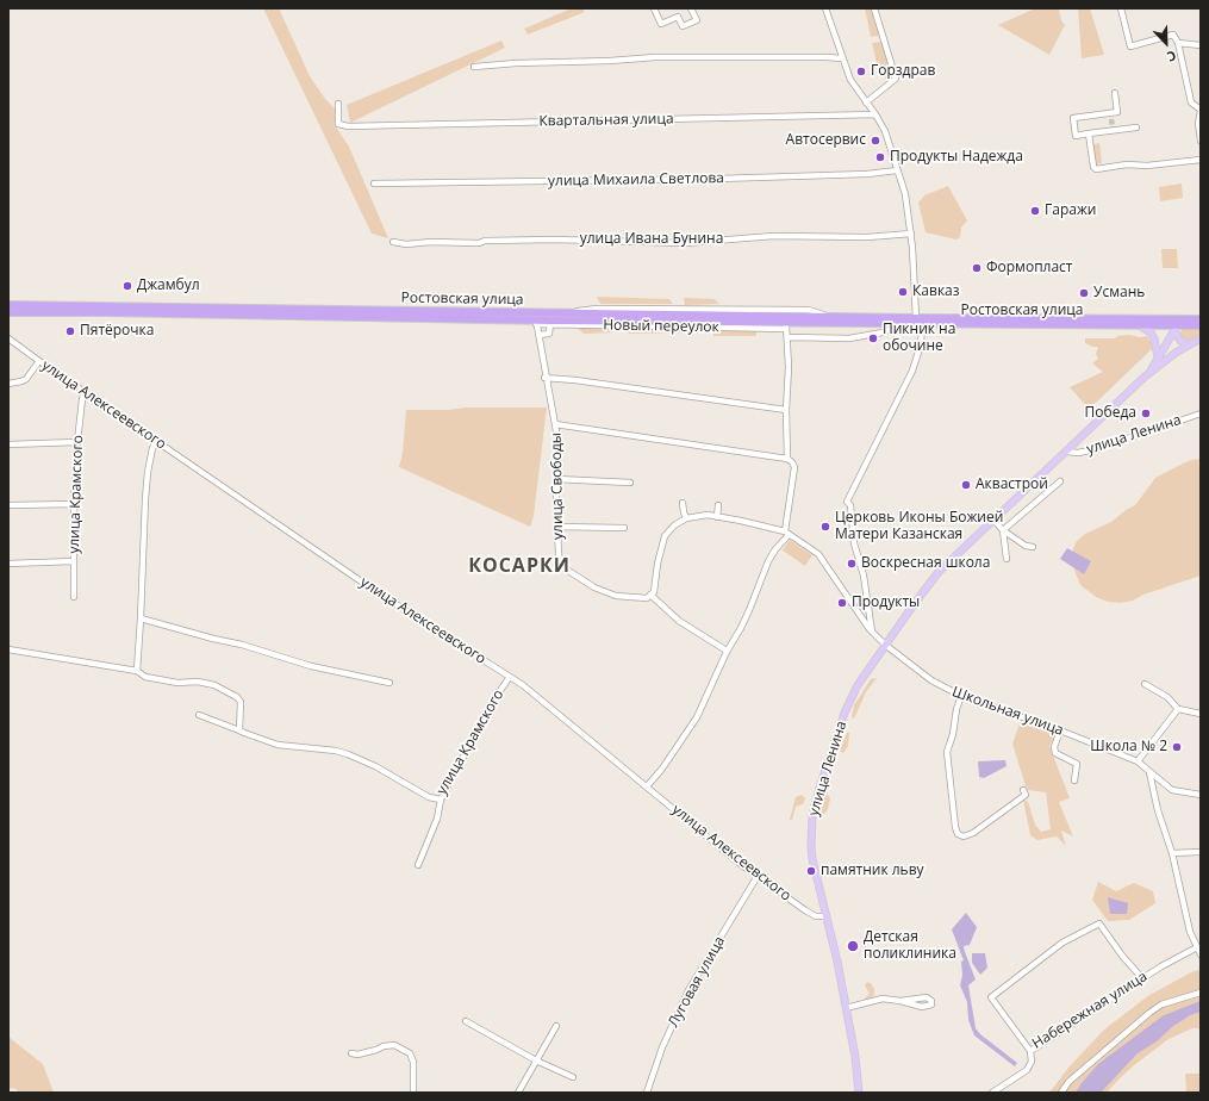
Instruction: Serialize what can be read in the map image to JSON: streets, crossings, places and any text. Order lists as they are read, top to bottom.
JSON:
{
  "streets": {
    "highway": ["Ростовская улица"],
    "main road": ["улица Ленина"],
    "street": [
      "Квартальная улица",
      "улица Михаила Светлова",
      "улица Ивана Бунина",
      "Новый переулок",
      "улица Алексеевского",
      "улица Свободы",
      "улица Крамского",
      "Школьная улица",
      "Луговая улица",
      "Набережная улица"
    ]
  },
  "crossings": [
    ["Ростовская улица", "Новый переулок"],
    ["Ростовская улица", "улица Свободы"],
    ["Новый переулок", "улица Свободы"],
    ["улица Алексеевского", "улица Ленина"],
    ["улица Алексеевского", "улица Крамского"],
    ["улица Алексеевского", "Луговая улица"],
    ["улица Ленина", "Школьная улица"]
  ],
  "districts": ["КОСАРКИ"],
  "places": [
    "Горздрав",
    "Автосервис",
    "Продукты Надежда",
    "Гаражи",
    "Формопласт",
    "Джамбул",
    "Кавказ",
    "Усмань",
    "Пятёрочка",
    "Пикник на обочине",
    "Победа",
    "Аквастрой",
    "Церковь Иконы Божией Матери Казанская",
    "Воскресная школа",
    "Продукты",
    "Школа № 2",
    "памятник льву",
    "Детская поликлиника"
  ],
  "north": "bottom right"
}
